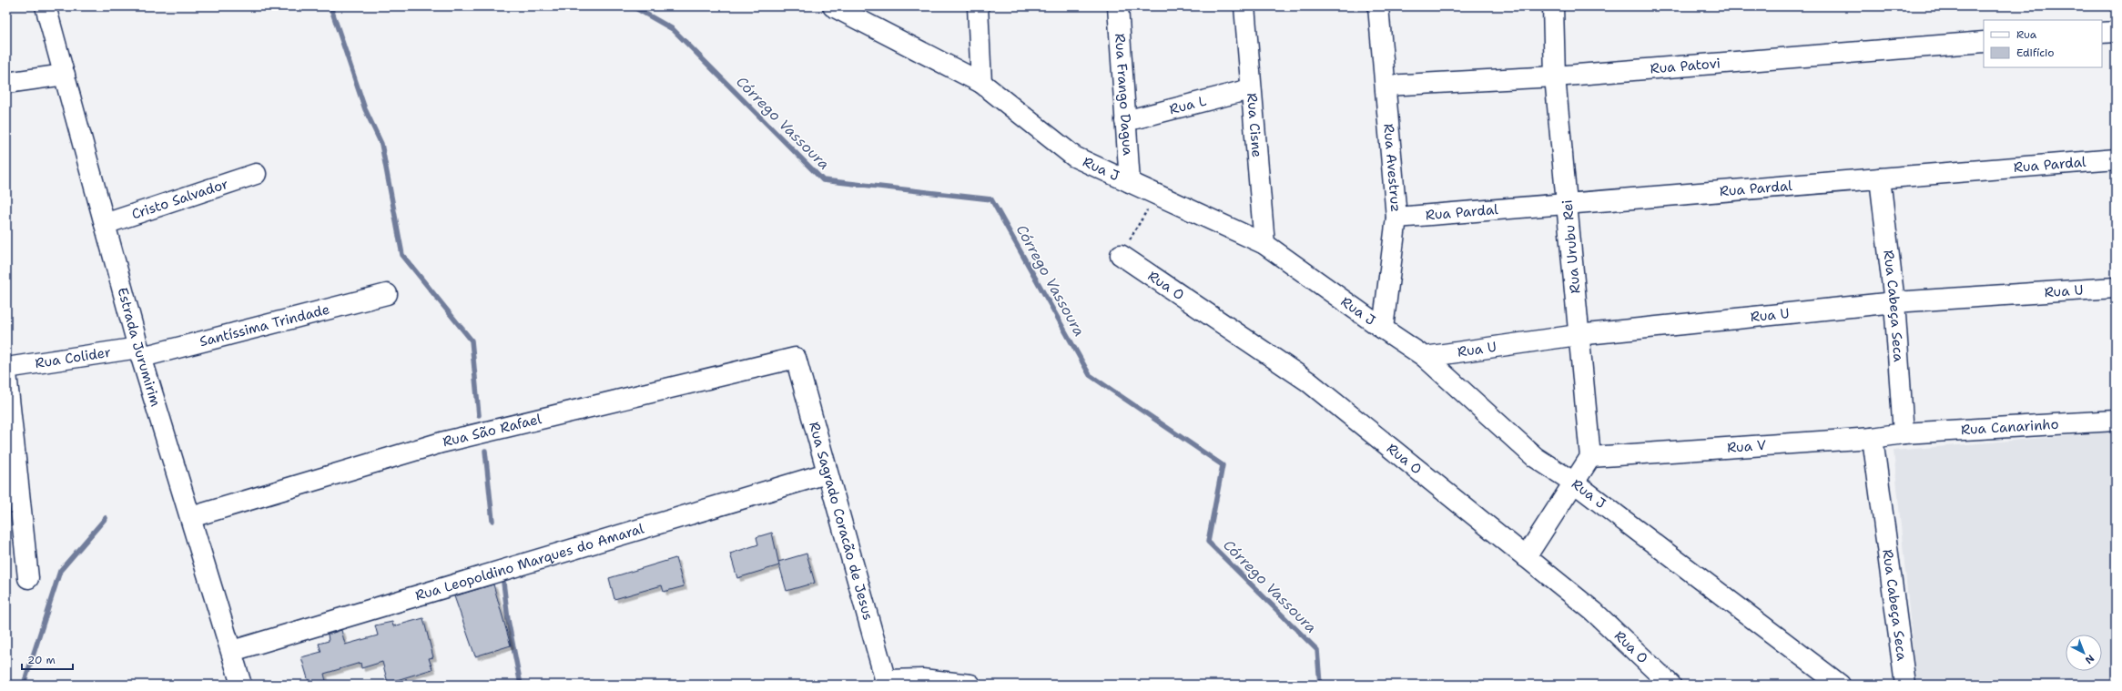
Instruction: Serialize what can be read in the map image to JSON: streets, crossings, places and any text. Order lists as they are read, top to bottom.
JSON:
{
  "streets": {
    "street": [
      "Rua Patovi",
      "Rua Frango Dagua",
      "Rua L",
      "Rua Cisne",
      "Rua Pardal",
      "Rua Avestruz",
      "Rua J",
      "Cristo Salvador",
      "Rua Urubu Rei",
      "Rua O",
      "Rua U",
      "Rua Cabeça Seca",
      "Santíssima Trindade",
      "Estrada Jurumirim",
      "Rua Colider",
      "Rua Canarinho",
      "Rua São Rafael",
      "Rua V",
      "Rua Sagrado Coracão de Jesus",
      "Rua Leopoldino Marques do Amaral"
    ]
  },
  "crossings": [
    ["Rua Patovi", "Rua Avestruz"],
    ["Rua Patovi", "Rua Urubu Rei"],
    ["Rua Frango Dagua", "Rua L"],
    ["Rua Frango Dagua", "Rua J"],
    ["Rua L", "Rua Cisne"],
    ["Rua Cisne", "Rua J"],
    ["Rua Pardal", "Rua Avestruz"],
    ["Rua Pardal", "Rua Urubu Rei"],
    ["Rua Pardal", "Rua Cabeça Seca"],
    ["Rua Avestruz", "Rua J"],
    ["Rua J", "Rua U"],
    ["Cristo Salvador", "Estrada Jurumirim"],
    ["Rua Urubu Rei", "Rua U"],
    ["Rua Urubu Rei", "Rua V"],
    ["Rua U", "Rua Cabeça Seca"],
    ["Rua Cabeça Seca", "Rua Canarinho"],
    ["Rua Cabeça Seca", "Rua V"],
    ["Santíssima Trindade", "Estrada Jurumirim"],
    ["Santíssima Trindade", "Rua Colider"],
    ["Estrada Jurumirim", "Rua Colider"],
    ["Estrada Jurumirim", "Rua São Rafael"],
    ["Estrada Jurumirim", "Rua Leopoldino Marques do Amaral"],
    ["Rua Canarinho", "Rua V"],
    ["Rua São Rafael", "Rua Sagrado Coracão de Jesus"],
    ["Rua Sagrado Coracão de Jesus", "Rua Leopoldino Marques do Amaral"]
  ],
  "water": ["Córrego Vassoura"],
  "legend": ["Rua", "Edifício"],
  "scale_bar": "20 m",
  "north": "bottom right"
}
